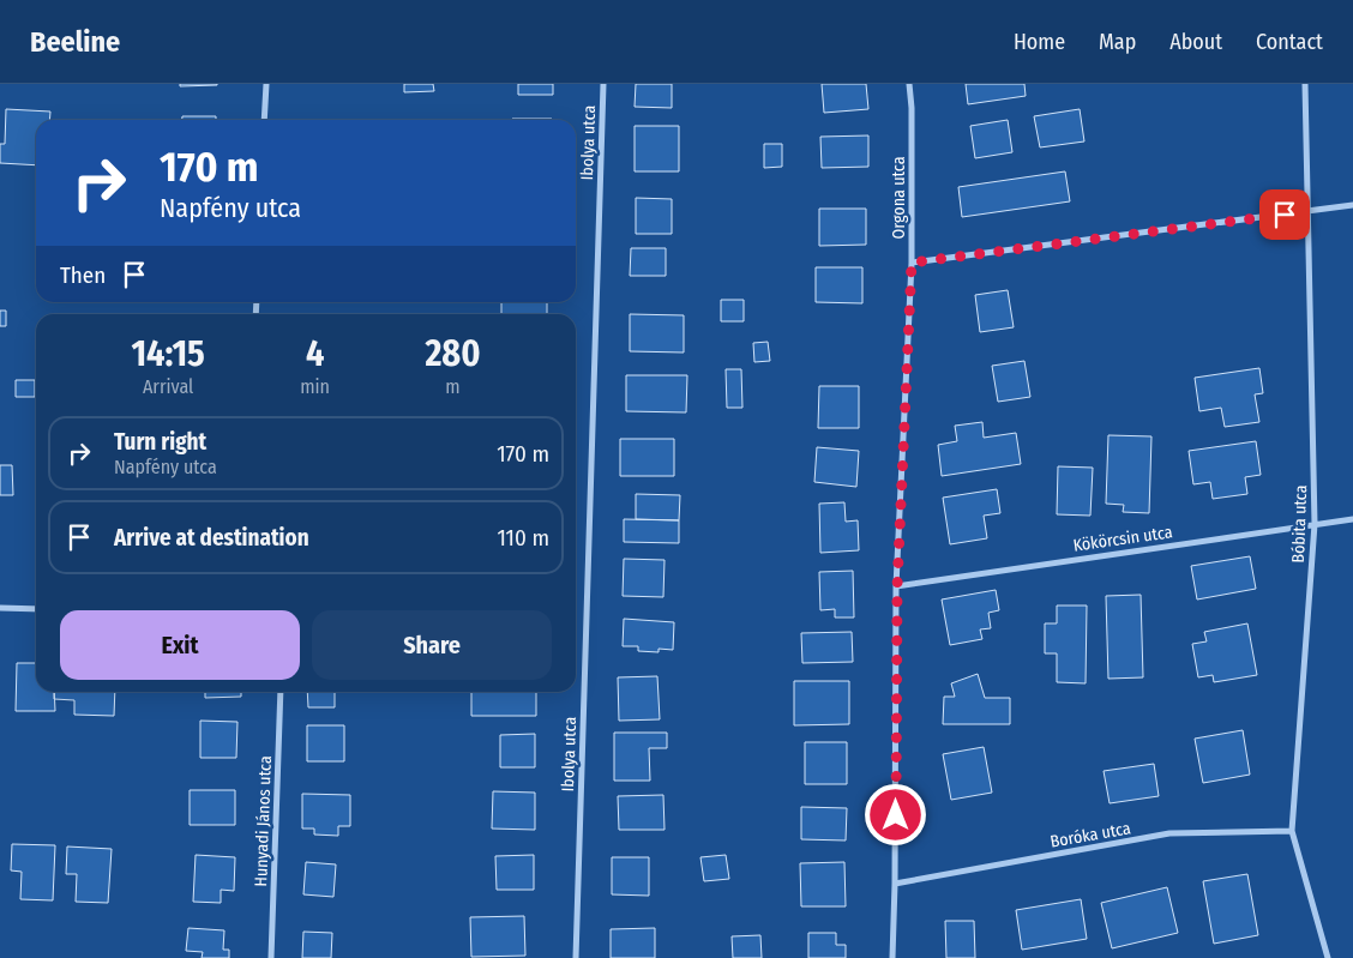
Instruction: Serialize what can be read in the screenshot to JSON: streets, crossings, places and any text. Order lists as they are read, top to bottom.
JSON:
{
  "streets": {
    "street": [
      "Ibolya utca",
      "Orgona utca",
      "Bóbita utca",
      "Kökörcsin utca",
      "Hunyadi János utca",
      "Boróka utca"
    ]
  },
  "crossings": [
    ["Orgona utca", "Kökörcsin utca"],
    ["Orgona utca", "Boróka utca"],
    ["Bóbita utca", "Kökörcsin utca"],
    ["Bóbita utca", "Boróka utca"]
  ],
  "page": {
    "header": "Beeline",
    "nav": [
      "Home",
      "Map",
      "About",
      "Contact"
    ],
    "turn": ["170 m", "Napfény utca"],
    "then": "Then",
    "eta": [
      "14:15",
      "Arrival",
      "4",
      "min",
      "280",
      "m"
    ],
    "list": [
      {
        "name": "Turn right",
        "note": "Napfény utca",
        "value": "170 m"
      },
      {
        "name": "Arrive at destination",
        "value": "110 m"
      }
    ],
    "buttons": ["Exit", "Share"]
  }
}
